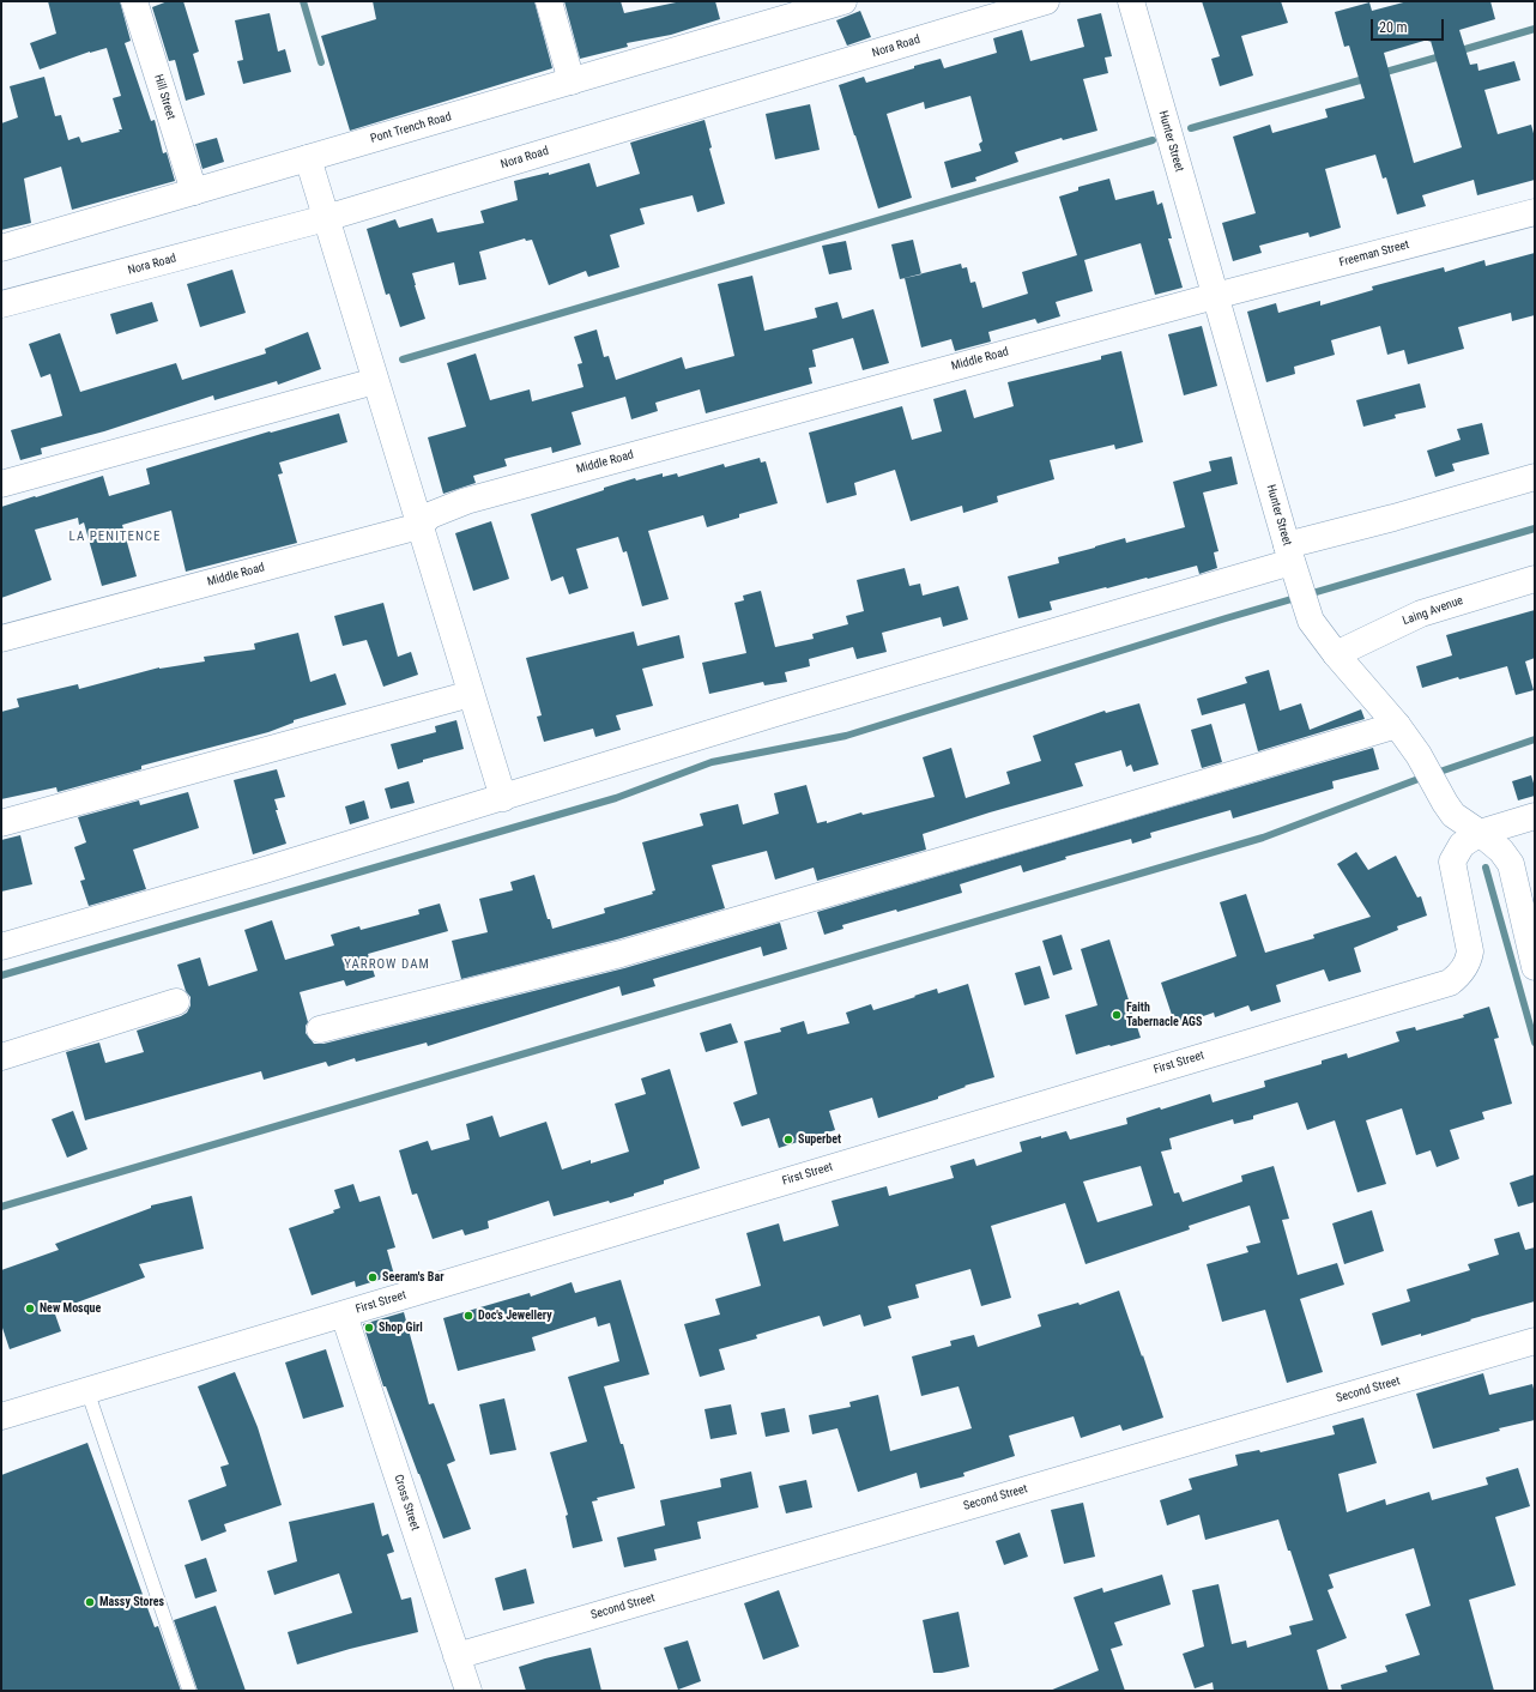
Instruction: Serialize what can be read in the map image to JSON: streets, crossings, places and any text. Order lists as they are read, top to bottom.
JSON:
{
  "streets": {
    "street": [
      "Nora Road",
      "Hill Street",
      "Pont Trench Road",
      "Hunter Street",
      "Freeman Street",
      "Middle Road",
      "Laing Avenue",
      "First Street",
      "Second Street",
      "Cross Street"
    ]
  },
  "crossings": [
    ["Hill Street", "Pont Trench Road"],
    ["Hunter Street", "Freeman Street"],
    ["Hunter Street", "Middle Road"],
    ["Hunter Street", "Laing Avenue"],
    ["Hunter Street", "First Street"],
    ["Freeman Street", "Middle Road"],
    ["First Street", "Cross Street"],
    ["Second Street", "Cross Street"]
  ],
  "districts": ["LA PENITENCE", "YARROW DAM"],
  "places": [
    "Faith Tabernacle AGS",
    "Superbet",
    "Seeram's Bar",
    "New Mosque",
    "Doc's Jewellery",
    "Shop Girl",
    "Massy Stores"
  ],
  "scale_bar": "20 m"
}
